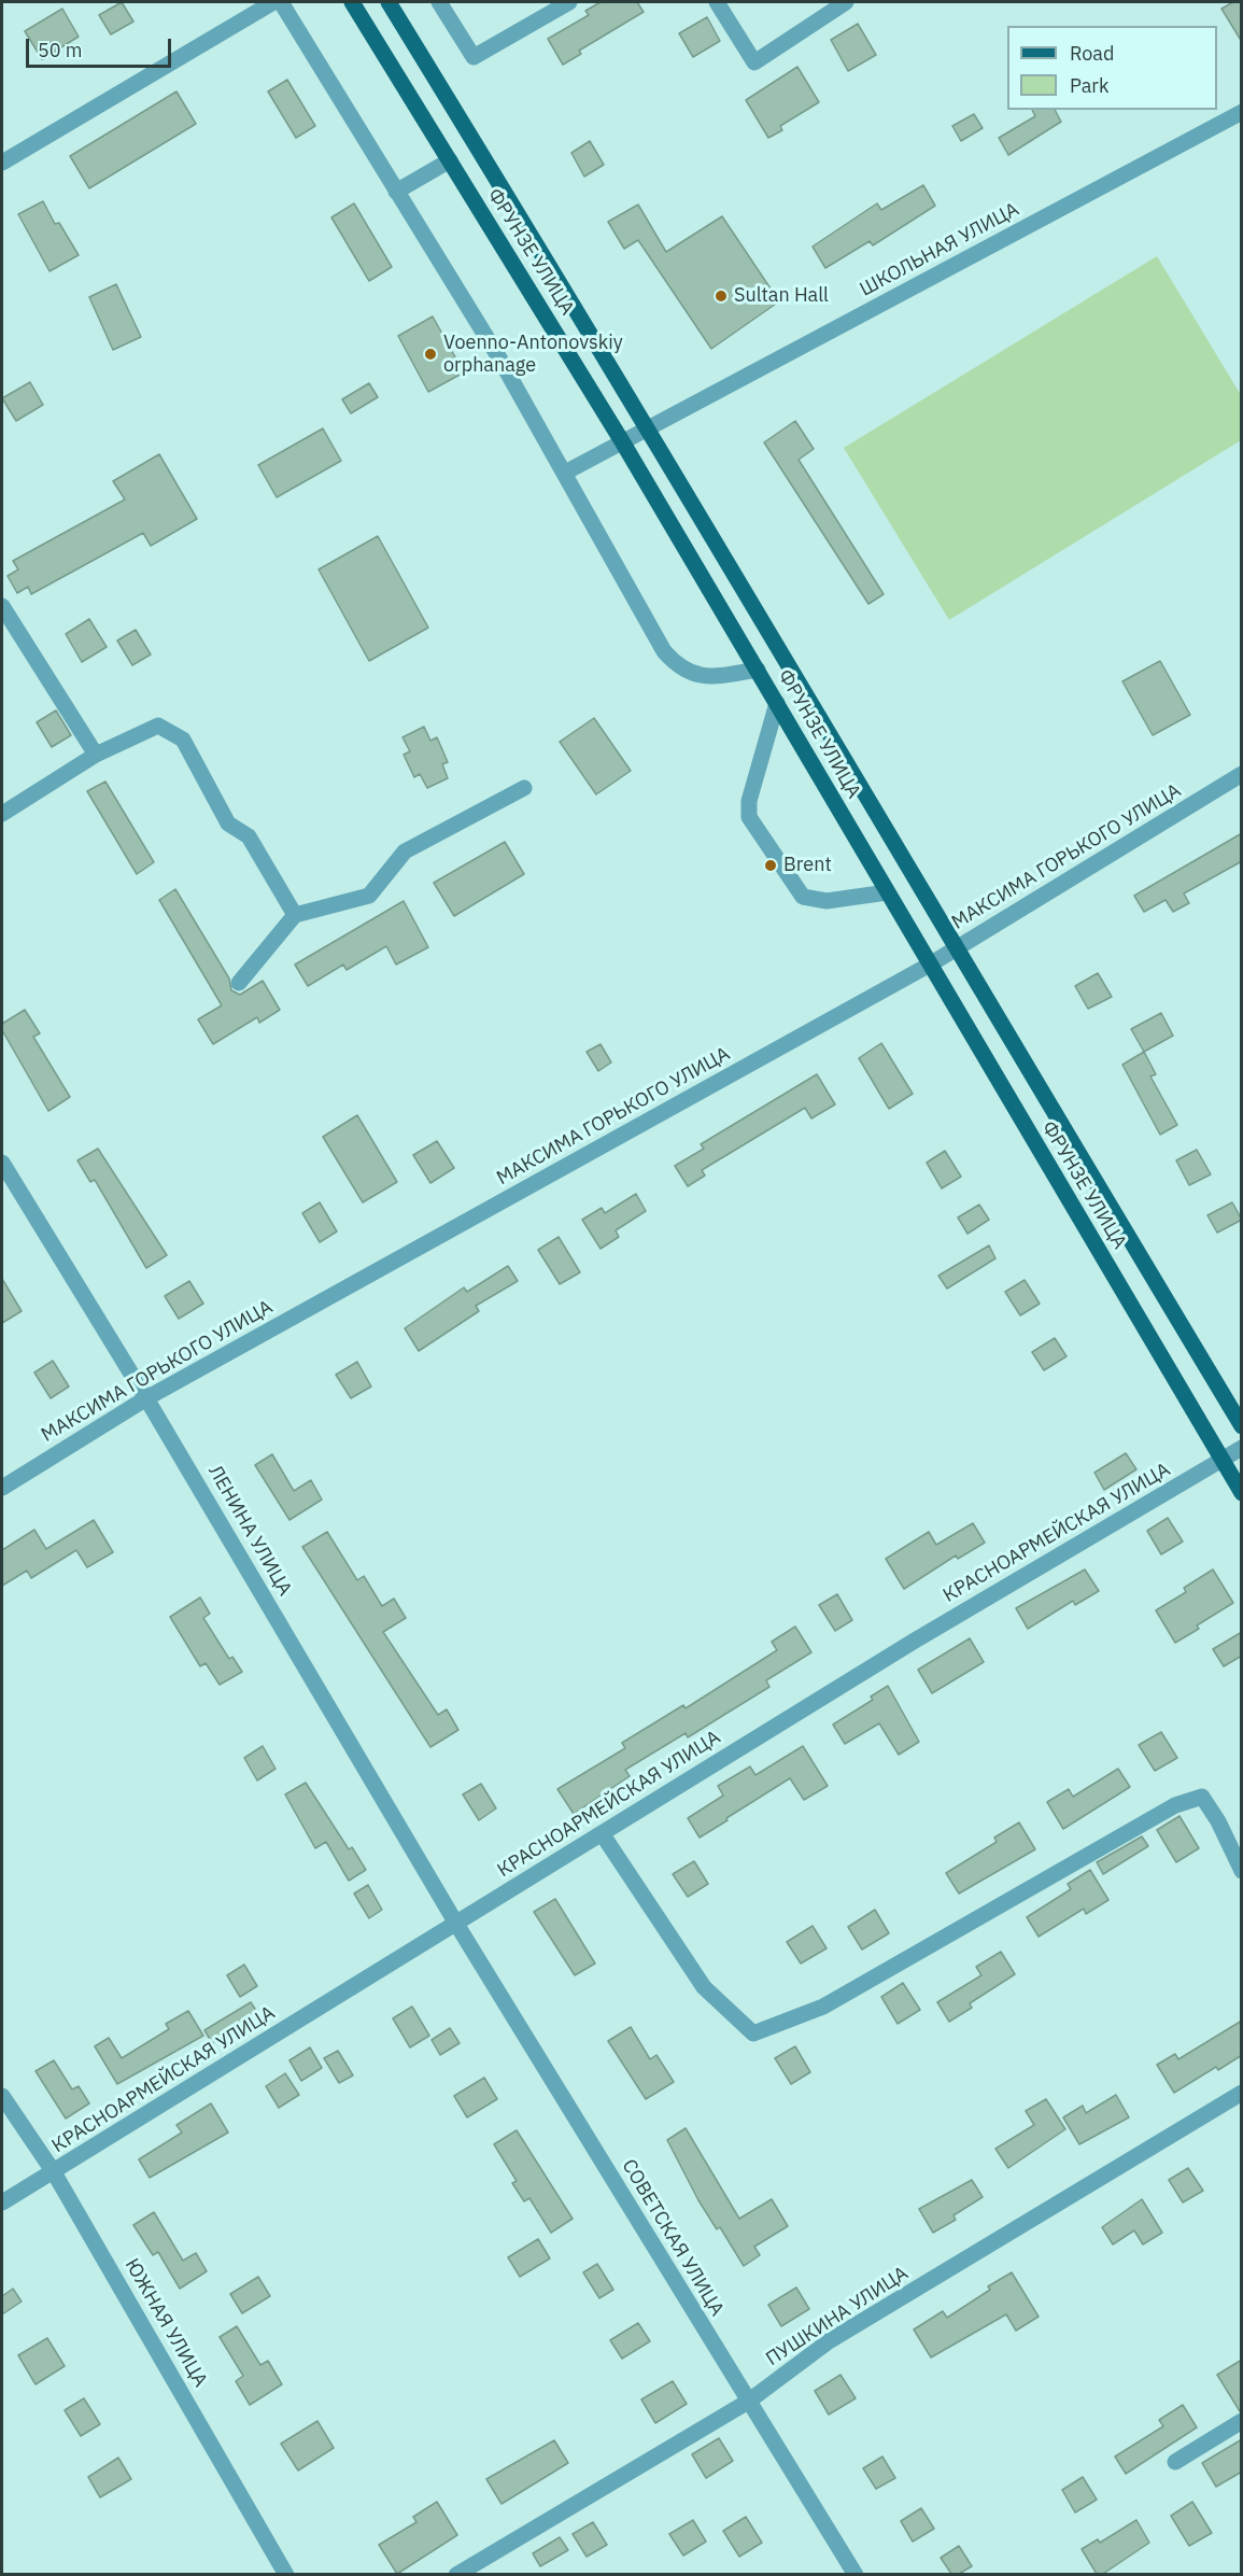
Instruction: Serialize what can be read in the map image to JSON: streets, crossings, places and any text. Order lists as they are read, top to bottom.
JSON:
{
  "streets": {
    "main road": ["ФРУНЗЕ УЛИЦА"],
    "street": [
      "ШКОЛЬНАЯ УЛИЦА",
      "МАКСИМА ГОРЬКОГО УЛИЦА",
      "ЛЕНИНА УЛИЦА",
      "КРАСНОАРМЕЙСКАЯ УЛИЦА",
      "СОВЕТСКАЯ УЛИЦА",
      "ПУШКИНА УЛИЦА",
      "ЮЖНАЯ УЛИЦА"
    ]
  },
  "crossings": [
    ["ШКОЛЬНАЯ УЛИЦА", "ФРУНЗЕ УЛИЦА"],
    ["ФРУНЗЕ УЛИЦА", "МАКСИМА ГОРЬКОГО УЛИЦА"],
    ["ФРУНЗЕ УЛИЦА", "КРАСНОАРМЕЙСКАЯ УЛИЦА"],
    ["МАКСИМА ГОРЬКОГО УЛИЦА", "ЛЕНИНА УЛИЦА"],
    ["ЛЕНИНА УЛИЦА", "КРАСНОАРМЕЙСКАЯ УЛИЦА"],
    ["ЛЕНИНА УЛИЦА", "СОВЕТСКАЯ УЛИЦА"],
    ["КРАСНОАРМЕЙСКАЯ УЛИЦА", "СОВЕТСКАЯ УЛИЦА"],
    ["КРАСНОАРМЕЙСКАЯ УЛИЦА", "ЮЖНАЯ УЛИЦА"],
    ["СОВЕТСКАЯ УЛИЦА", "ПУШКИНА УЛИЦА"]
  ],
  "places": ["Sultan Hall", "Voenno-Antonovskiy orphanage", "Brent"],
  "legend": ["Road", "Park"],
  "scale_bar": "50 m"
}
